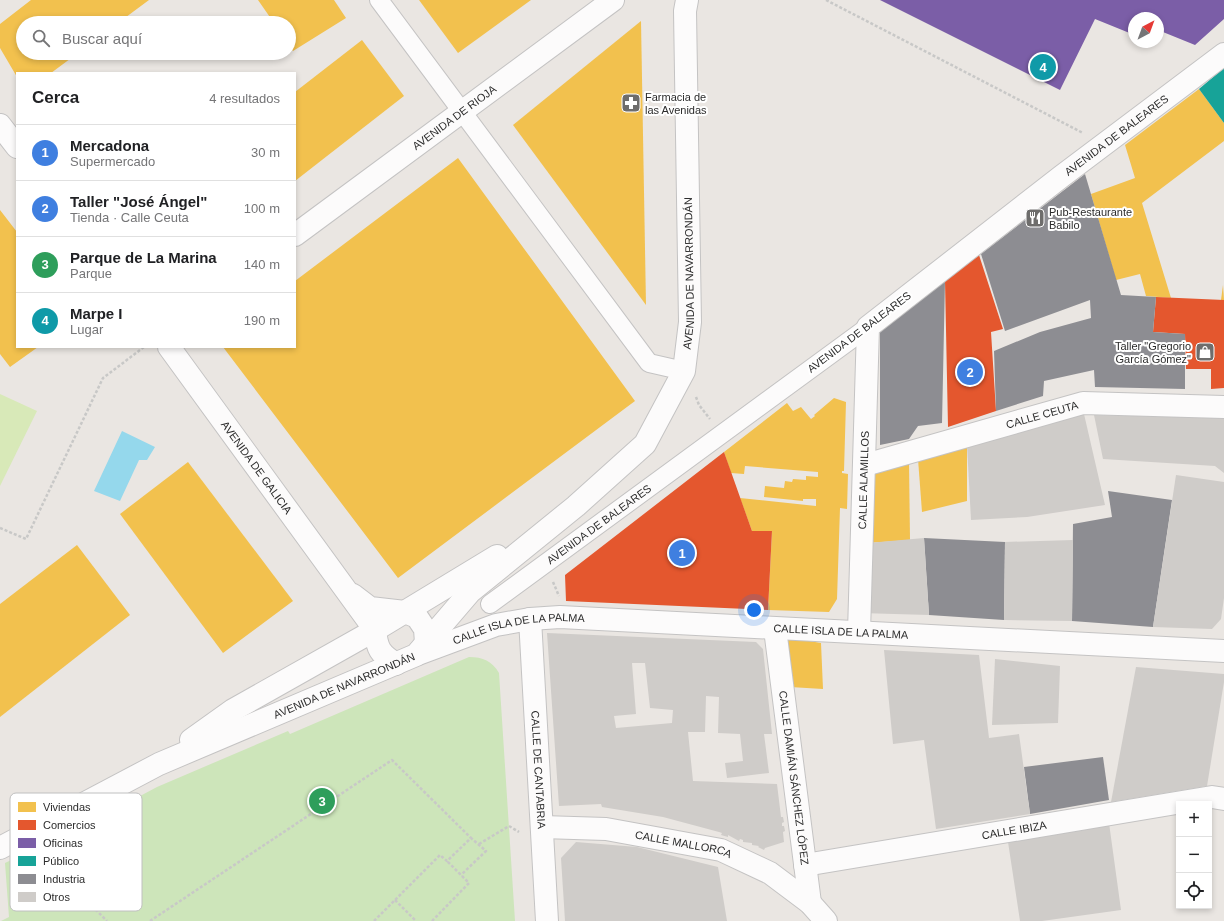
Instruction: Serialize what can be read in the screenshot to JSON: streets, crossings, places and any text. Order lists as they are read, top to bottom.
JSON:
{
  "streets": {
    "street": [
      "AVENIDA DE RIOJA",
      "AVENIDA DE BALEARES",
      "AVENIDA DE NAVARRONDÁN",
      "CALLE CEUTA",
      "AVENIDA DE GALICIA",
      "CALLE ALAMILLOS",
      "CALLE ISLA DE LA PALMA",
      "CALLE DE CANTABRIA",
      "CALLE DAMIÁN SÁNCHEZ LÓPEZ",
      "CALLE IBIZA",
      "CALLE MALLORCA"
    ]
  },
  "crossings": [
    ["AVENIDA DE BALEARES", "CALLE ALAMILLOS"],
    ["AVENIDA DE NAVARRONDÁN", "AVENIDA DE GALICIA"],
    ["AVENIDA DE NAVARRONDÁN", "CALLE ISLA DE LA PALMA"],
    ["CALLE CEUTA", "CALLE ALAMILLOS"],
    ["AVENIDA DE GALICIA", "CALLE ISLA DE LA PALMA"],
    ["CALLE ALAMILLOS", "CALLE ISLA DE LA PALMA"],
    ["CALLE ISLA DE LA PALMA", "CALLE DE CANTABRIA"],
    ["CALLE ISLA DE LA PALMA", "CALLE DAMIÁN SÁNCHEZ LÓPEZ"],
    ["CALLE DE CANTABRIA", "CALLE MALLORCA"],
    ["CALLE DAMIÁN SÁNCHEZ LÓPEZ", "CALLE IBIZA"],
    ["CALLE DAMIÁN SÁNCHEZ LÓPEZ", "CALLE MALLORCA"]
  ],
  "places": {
    "pharmacy": ["Farmacia de las Avenidas"],
    "restaurant": ["Pub-Restaurante Babilo"],
    "shop": ["Taller \"Gregorio García Gómez\""]
  },
  "legend": [
    "Viviendas",
    "Comercios",
    "Oficinas",
    "Público",
    "Industria",
    "Otros"
  ],
  "north": "top right",
  "page": {
    "search": "Buscar aquí",
    "pins": [
      "4",
      "2",
      "1",
      "3"
    ],
    "heading": ["Cerca", "4 resultados"],
    "list": [
      {
        "mark": "1",
        "name": "Mercadona",
        "note": "Supermercado",
        "value": "30 m"
      },
      {
        "mark": "2",
        "name": "Taller \"José Ángel\"",
        "note": "Tienda · Calle Ceuta",
        "value": "100 m"
      },
      {
        "mark": "3",
        "name": "Parque de La Marina",
        "note": "Parque",
        "value": "140 m"
      },
      {
        "mark": "4",
        "name": "Marpe I",
        "note": "Lugar",
        "value": "190 m"
      }
    ],
    "map_buttons": ["+", "−"]
  }
}
